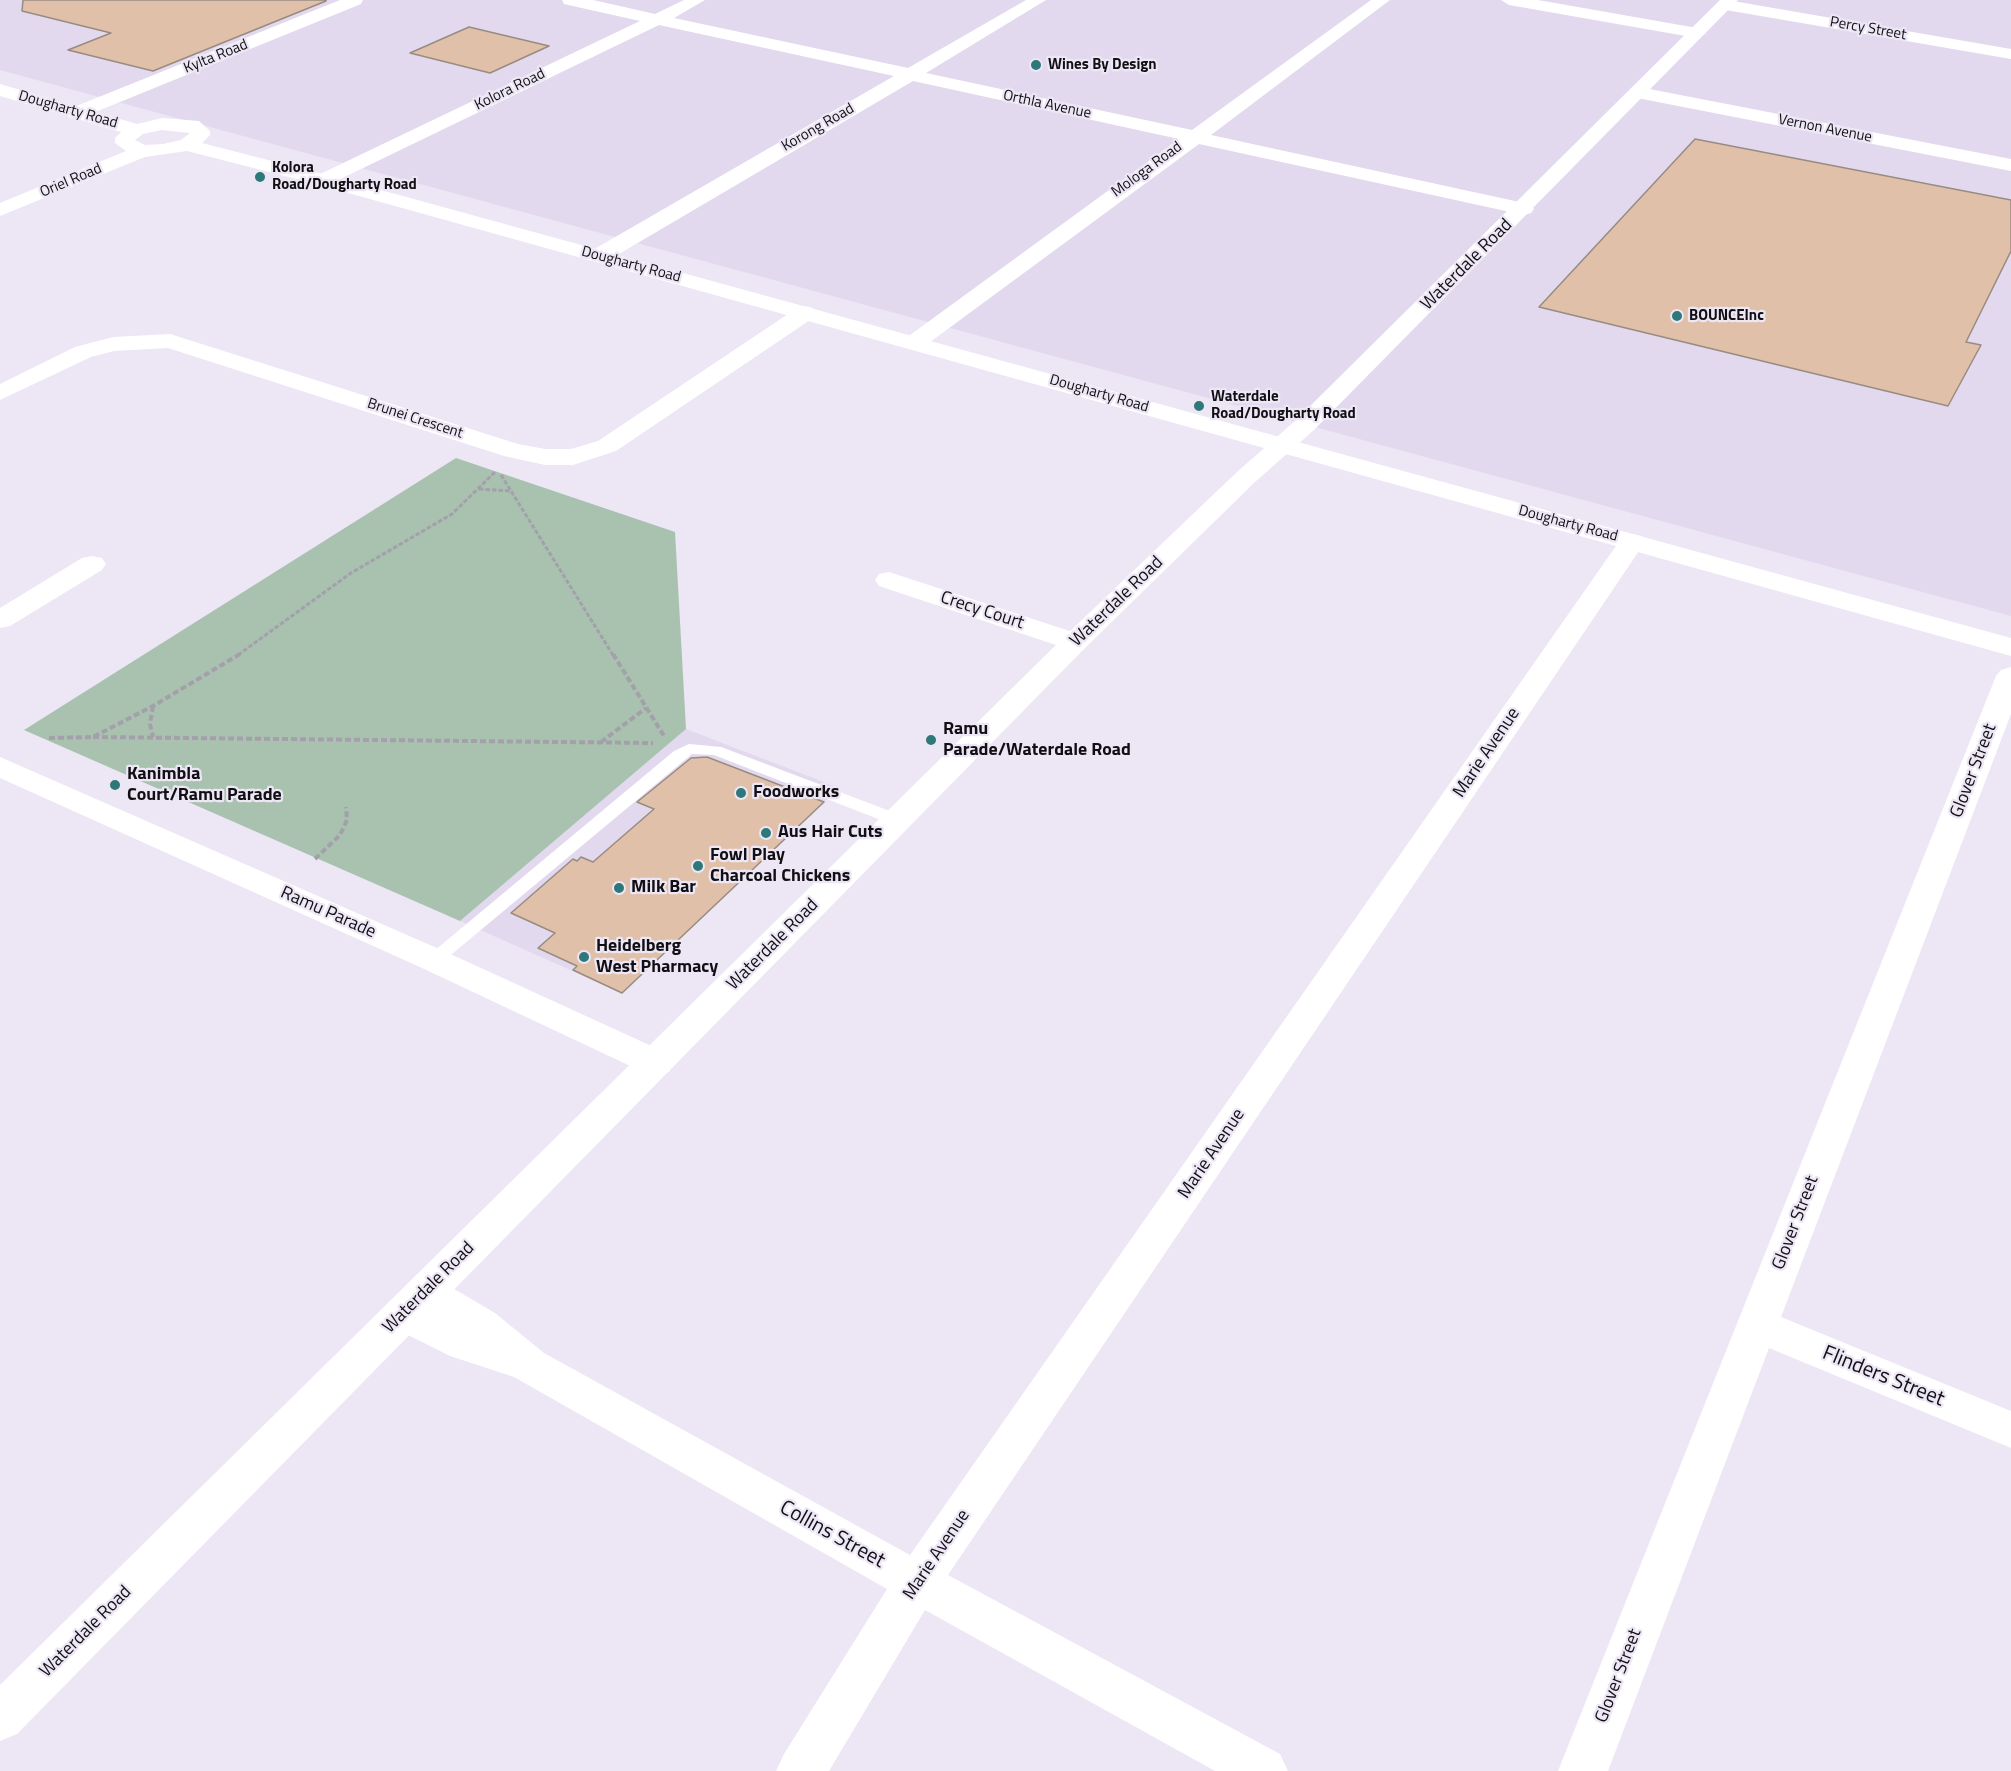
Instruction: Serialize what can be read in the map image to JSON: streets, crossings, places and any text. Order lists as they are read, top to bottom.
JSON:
{
  "streets": {
    "street": [
      "Percy Street",
      "Kylta Road",
      "Kolora Road",
      "Orthla Avenue",
      "Dougharty Road",
      "Korong Road",
      "Vernon Avenue",
      "Mologa Road",
      "Oriel Road",
      "Waterdale Road",
      "Brunei Crescent",
      "Crecy Court",
      "Marie Avenue",
      "Glover Street",
      "Ramu Parade",
      "Flinders Street",
      "Collins Street"
    ]
  },
  "crossings": [
    ["Percy Street", "Waterdale Road"],
    ["Kylta Road", "Dougharty Road"],
    ["Kolora Road", "Orthla Avenue"],
    ["Kolora Road", "Dougharty Road"],
    ["Orthla Avenue", "Korong Road"],
    ["Orthla Avenue", "Mologa Road"],
    ["Orthla Avenue", "Waterdale Road"],
    ["Dougharty Road", "Korong Road"],
    ["Dougharty Road", "Mologa Road"],
    ["Dougharty Road", "Oriel Road"],
    ["Dougharty Road", "Waterdale Road"],
    ["Dougharty Road", "Brunei Crescent"],
    ["Dougharty Road", "Marie Avenue"],
    ["Vernon Avenue", "Waterdale Road"],
    ["Waterdale Road", "Crecy Court"],
    ["Waterdale Road", "Ramu Parade"],
    ["Waterdale Road", "Collins Street"],
    ["Marie Avenue", "Collins Street"],
    ["Glover Street", "Flinders Street"]
  ],
  "places": [
    "Wines By Design",
    "Kolora Road/Dougharty Road",
    "BOUNCEInc",
    "Waterdale Road/Dougharty Road",
    "Ramu Parade/Waterdale Road",
    "Kanimbla Court/Ramu Parade",
    "Foodworks",
    "Aus Hair Cuts",
    "Fowl Play Charcoal Chickens",
    "Milk Bar",
    "Heidelberg West Pharmacy"
  ]
}
